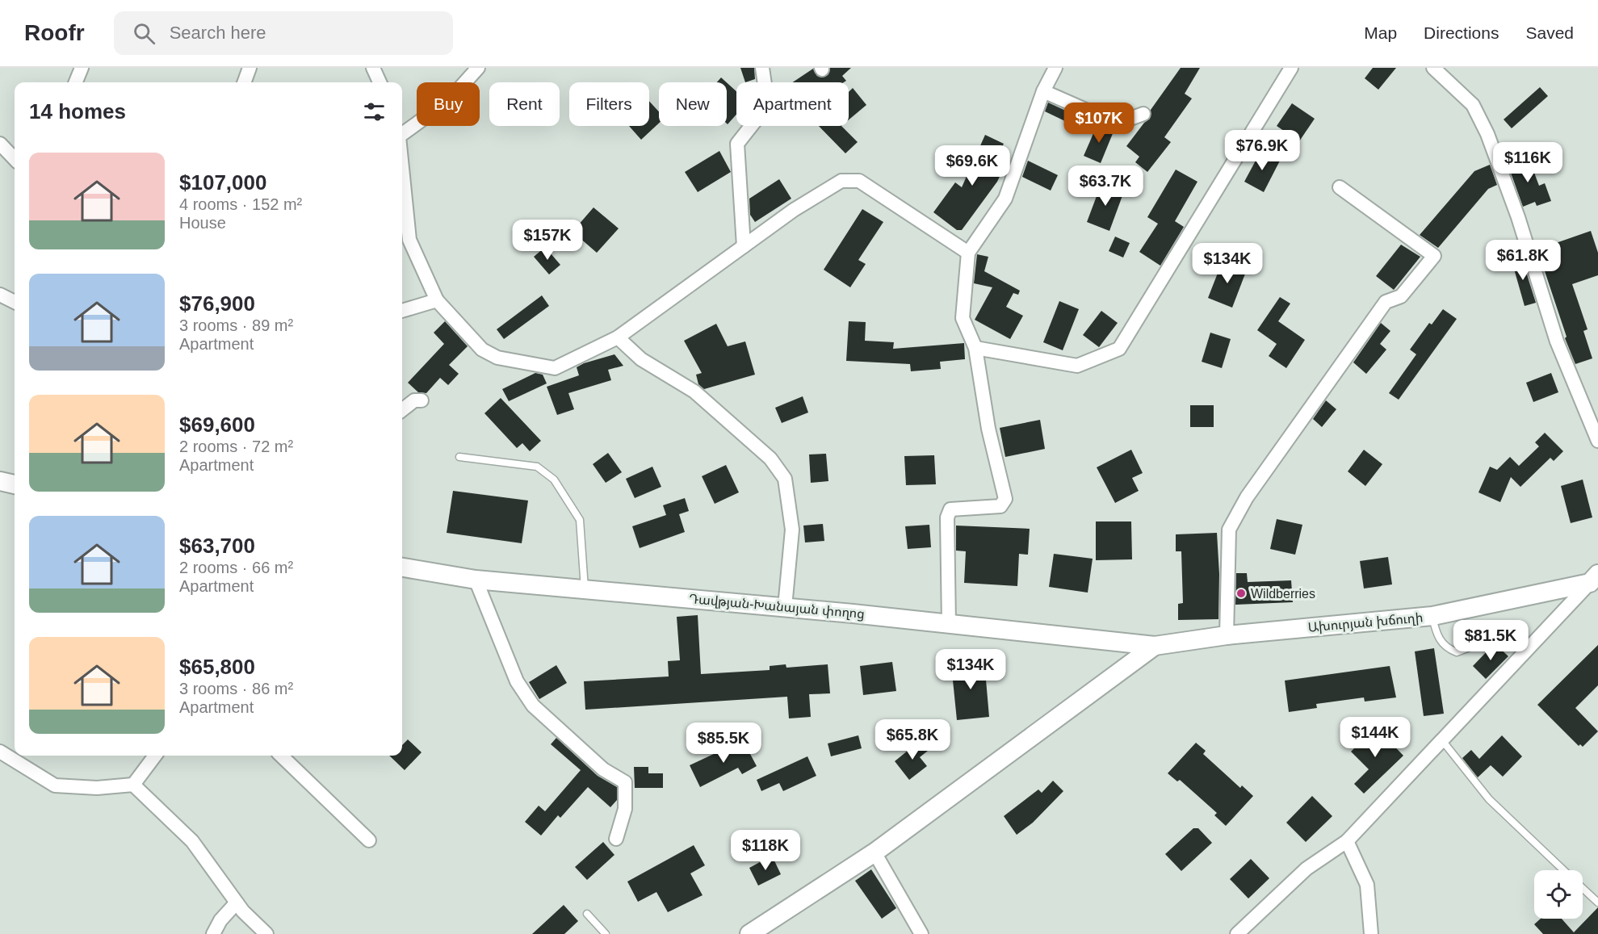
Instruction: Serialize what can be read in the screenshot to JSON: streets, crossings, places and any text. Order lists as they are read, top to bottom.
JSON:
{
  "streets": {
    "main road": ["Դավթյան-Խանայան փողոց", "Ախուրյան խճուղի"]
  },
  "crossings": [
    ["Դավթյան-Խանայան փողոց", "Ախուրյան խճուղի"]
  ],
  "places": ["Wildberries"],
  "page": {
    "header": "Roofr",
    "search": "Search here",
    "nav": ["Map", "Directions", "Saved"],
    "chip": [
      "Buy",
      "Rent",
      "Filters",
      "New",
      "Apartment"
    ],
    "heading": "14 homes",
    "price": [
      "$107K",
      "$76.9K",
      "$116K",
      "$69.6K",
      "$63.7K",
      "$157K",
      "$61.8K",
      "$134K",
      "$81.5K",
      "$134K",
      "$144K",
      "$65.8K",
      "$85.5K",
      "$118K"
    ],
    "list": [
      {
        "name": "$107,000",
        "note": "4 rooms · 152 m² · House"
      },
      {
        "name": "$76,900",
        "note": "3 rooms · 89 m² · Apartment"
      },
      {
        "name": "$69,600",
        "note": "2 rooms · 72 m² · Apartment"
      },
      {
        "name": "$63,700",
        "note": "2 rooms · 66 m² · Apartment"
      },
      {
        "name": "$65,800",
        "note": "3 rooms · 86 m² · Apartment"
      }
    ]
  }
}
